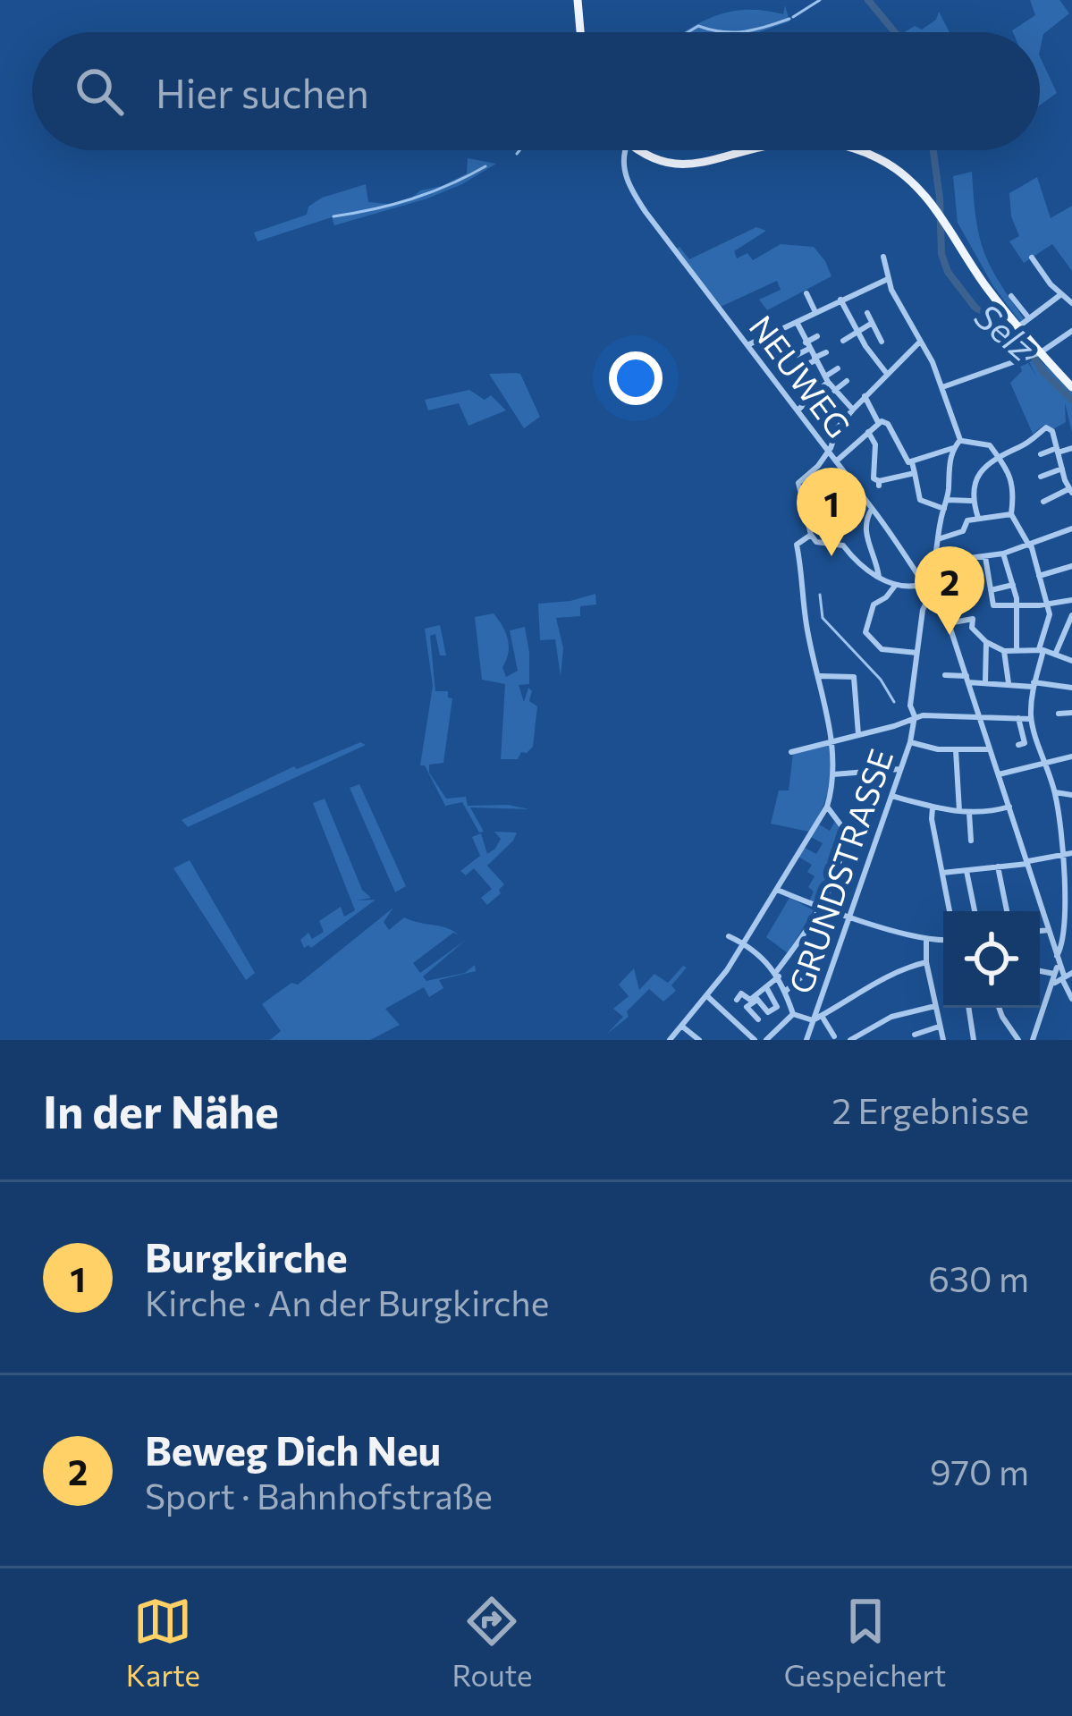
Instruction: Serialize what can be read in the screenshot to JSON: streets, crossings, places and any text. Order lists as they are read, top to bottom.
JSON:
{
  "streets": {
    "street": ["NEUWEG", "GRUNDSTRASSE"]
  },
  "crossings": [
    ["NEUWEG", "GRUNDSTRASSE"]
  ],
  "water": ["Selz"],
  "page": {
    "search": "Hier suchen",
    "pins": ["1", "2"],
    "heading": ["In der Nähe", "2 Ergebnisse"],
    "list": [
      {
        "mark": "1",
        "name": "Burgkirche",
        "note": "Kirche · An der Burgkirche",
        "value": "630 m"
      },
      {
        "mark": "2",
        "name": "Beweg Dich Neu",
        "note": "Sport · Bahnhofstraße",
        "value": "970 m"
      }
    ],
    "nav": ["Karte", "Route", "Gespeichert"]
  }
}
